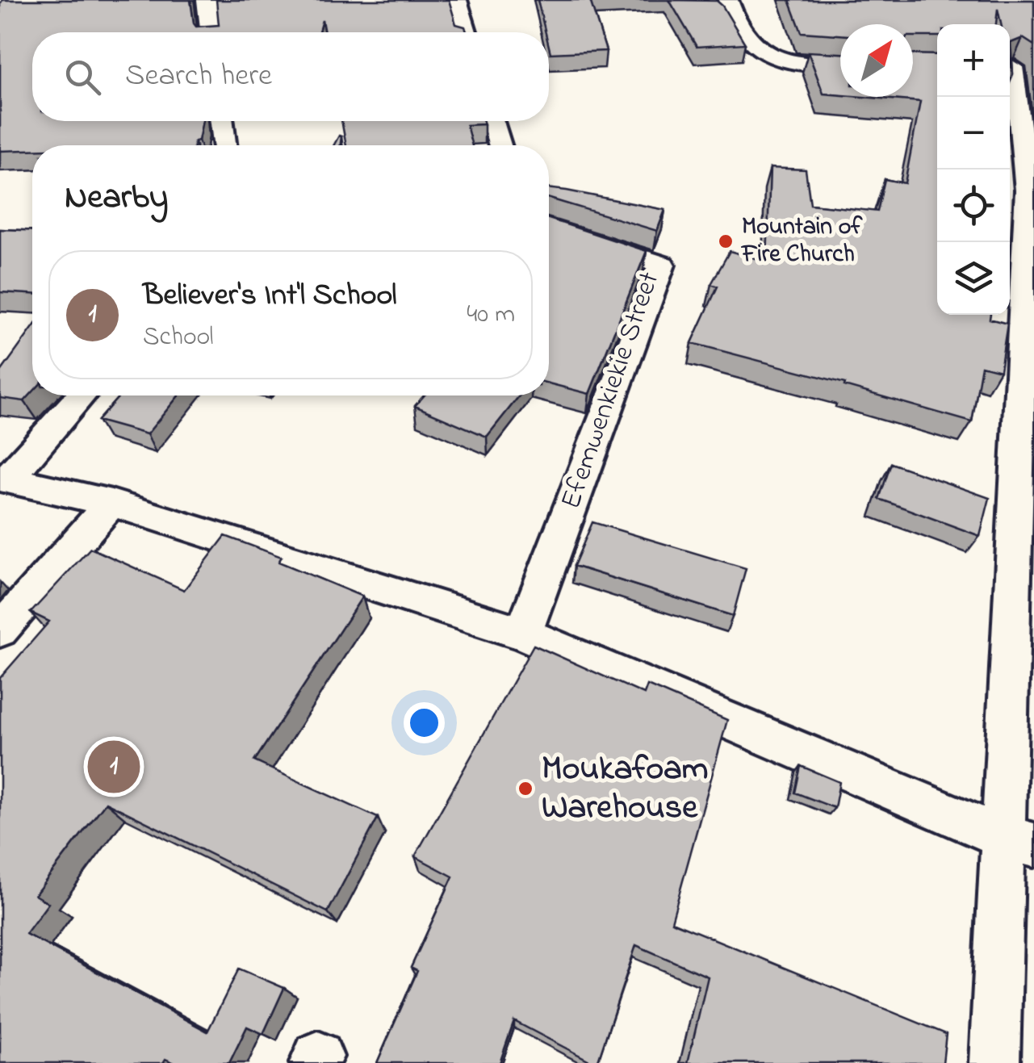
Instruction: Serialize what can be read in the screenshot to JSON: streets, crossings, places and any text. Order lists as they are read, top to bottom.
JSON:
{
  "streets": {
    "street": ["Efemwenkiekie Street"]
  },
  "places": ["Mountain of Fire Church", "Moukafoam Warehouse"],
  "north": "top right",
  "page": {
    "map_buttons": ["+", "−"],
    "search": "Search here",
    "heading": "Nearby",
    "list": [
      {
        "mark": "1",
        "name": "Believer's Int'l School",
        "note": "School",
        "value": "40 m"
      }
    ],
    "pins": "1"
  }
}
